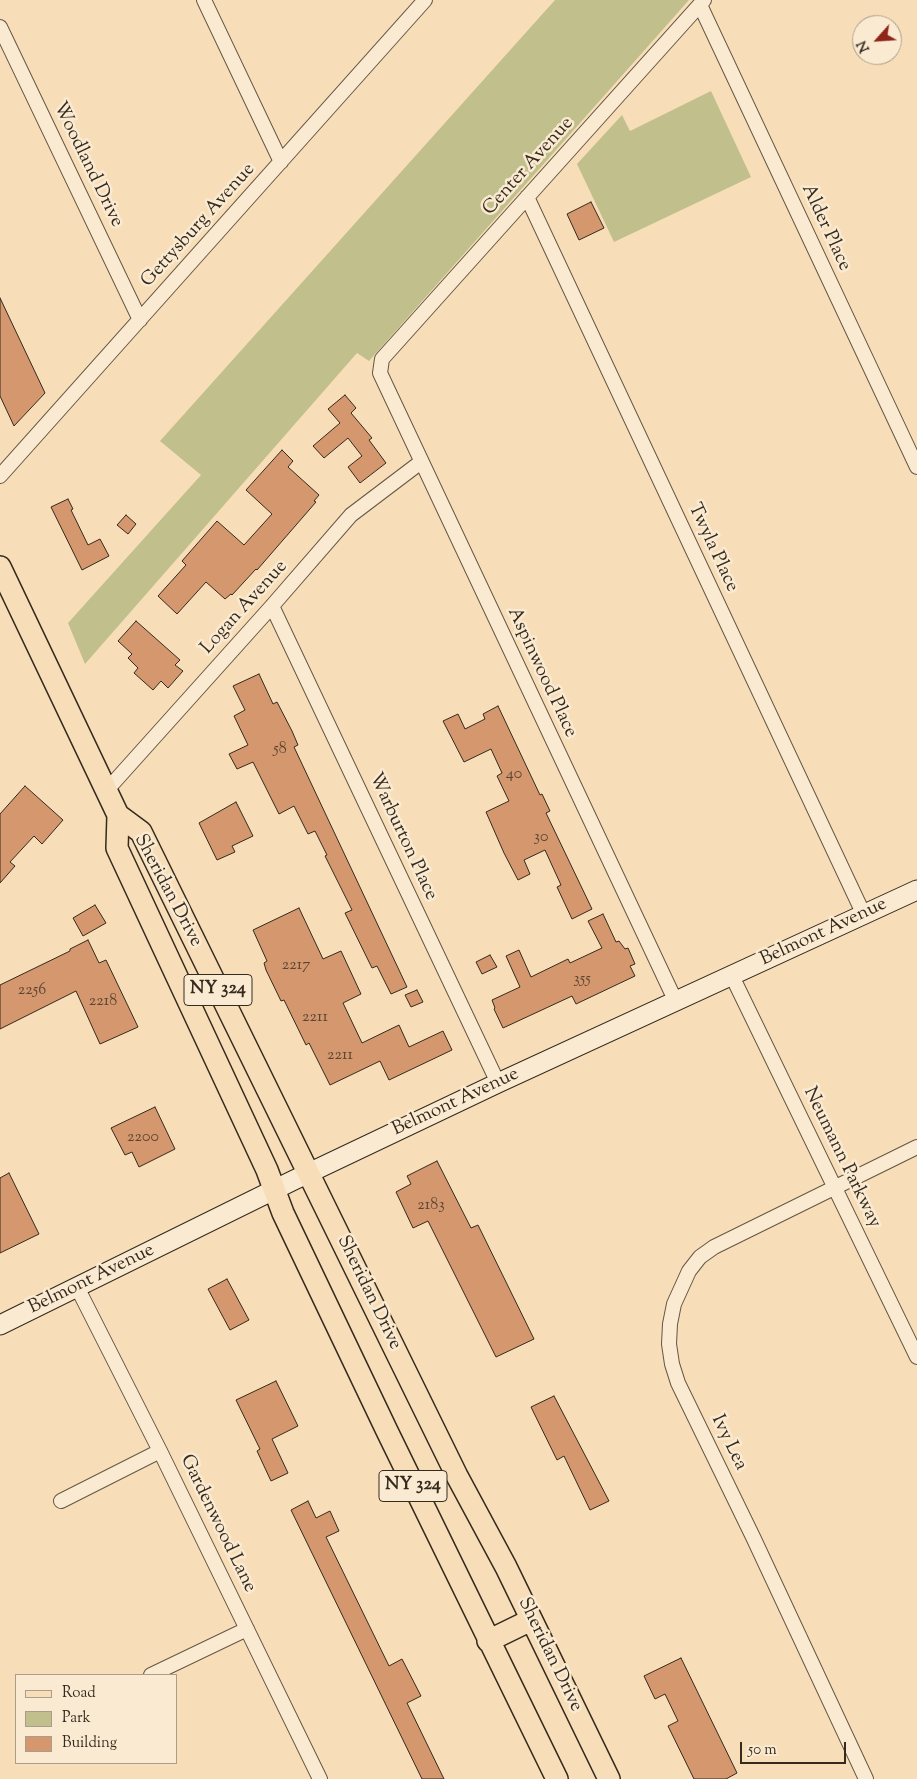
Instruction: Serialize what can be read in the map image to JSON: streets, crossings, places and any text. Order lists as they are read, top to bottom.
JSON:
{
  "streets": {
    "main road": ["Sheridan Drive", "NY 324"],
    "street": [
      "Woodland Drive",
      "Center Avenue",
      "Gettysburg Avenue",
      "Alder Place",
      "Twyla Place",
      "Logan Avenue",
      "Aspinwood Place",
      "Warburton Place",
      "Belmont Avenue",
      "Neumann Parkway",
      "Ivy Lea",
      "Gardenwood Lane"
    ]
  },
  "crossings": [
    ["Woodland Drive", "Gettysburg Avenue"],
    ["Center Avenue", "Alder Place"],
    ["Center Avenue", "Twyla Place"],
    ["Center Avenue", "Aspinwood Place"],
    ["Twyla Place", "Belmont Avenue"],
    ["Logan Avenue", "Aspinwood Place"],
    ["Logan Avenue", "Warburton Place"],
    ["Logan Avenue", "Sheridan Drive"],
    ["Aspinwood Place", "Belmont Avenue"],
    ["Warburton Place", "Belmont Avenue"],
    ["Sheridan Drive", "Belmont Avenue"],
    ["Belmont Avenue", "Neumann Parkway"],
    ["Belmont Avenue", "Gardenwood Lane"],
    ["Neumann Parkway", "Ivy Lea"]
  ],
  "house_numbers": [
    "58",
    "40",
    "30",
    "2217",
    "355",
    "2256",
    "2218",
    "2211",
    "2211",
    "2200",
    "2183"
  ],
  "legend": ["Road", "Park", "Building"],
  "scale_bar": "50 m",
  "north": "bottom left"
}
